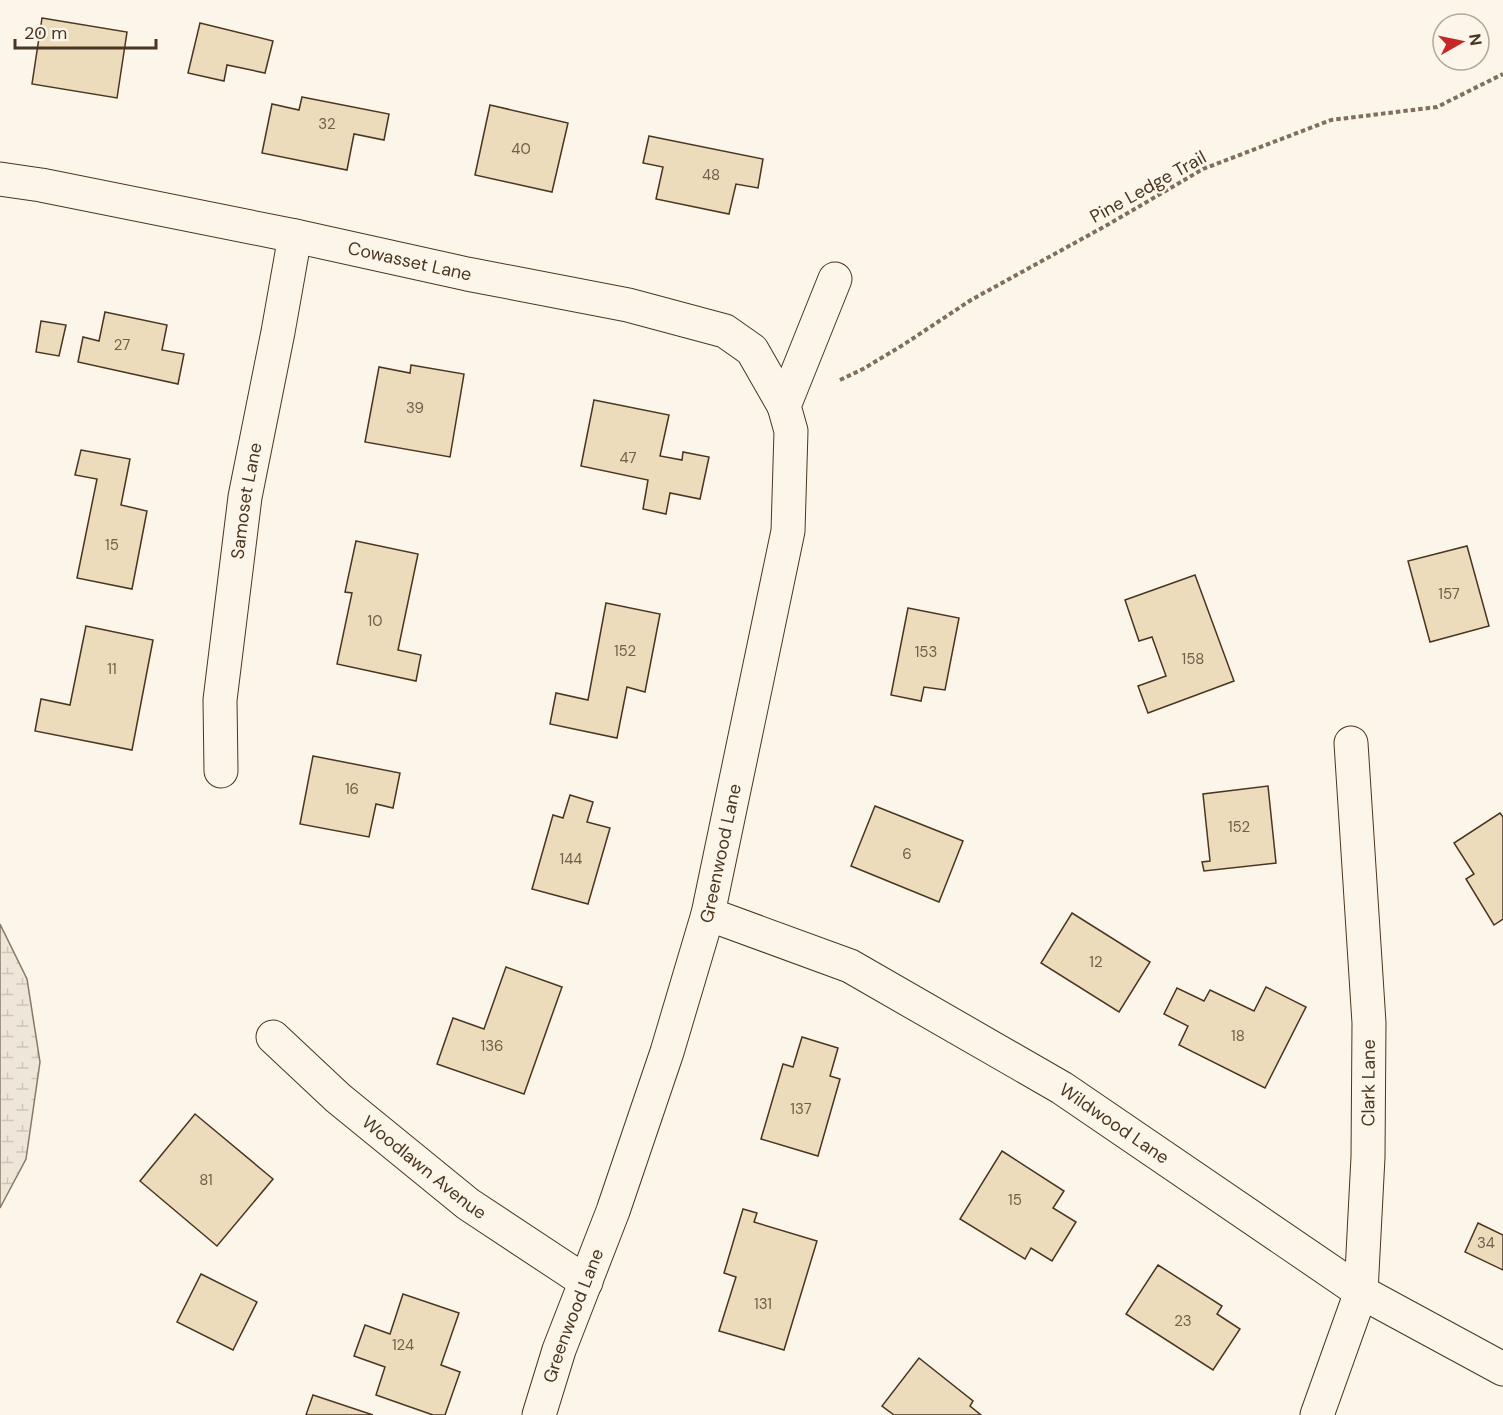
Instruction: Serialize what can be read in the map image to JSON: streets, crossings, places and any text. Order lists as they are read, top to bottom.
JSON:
{
  "streets": {
    "street": [
      "Cowasset Lane",
      "Samoset Lane",
      "Greenwood Lane",
      "Clark Lane",
      "Wildwood Lane",
      "Woodlawn Avenue"
    ],
    "path": ["Pine Ledge Trail"]
  },
  "crossings": [
    ["Cowasset Lane", "Samoset Lane"],
    ["Cowasset Lane", "Greenwood Lane"],
    ["Greenwood Lane", "Wildwood Lane"],
    ["Greenwood Lane", "Woodlawn Avenue"],
    ["Clark Lane", "Wildwood Lane"]
  ],
  "house_numbers": [
    "32",
    "40",
    "48",
    "27",
    "39",
    "47",
    "15",
    "157",
    "10",
    "152",
    "153",
    "158",
    "11",
    "16",
    "152",
    "6",
    "144",
    "12",
    "18",
    "136",
    "137",
    "81",
    "15",
    "34",
    "131",
    "23",
    "124"
  ],
  "scale_bar": "20 m",
  "north": "right"
}
